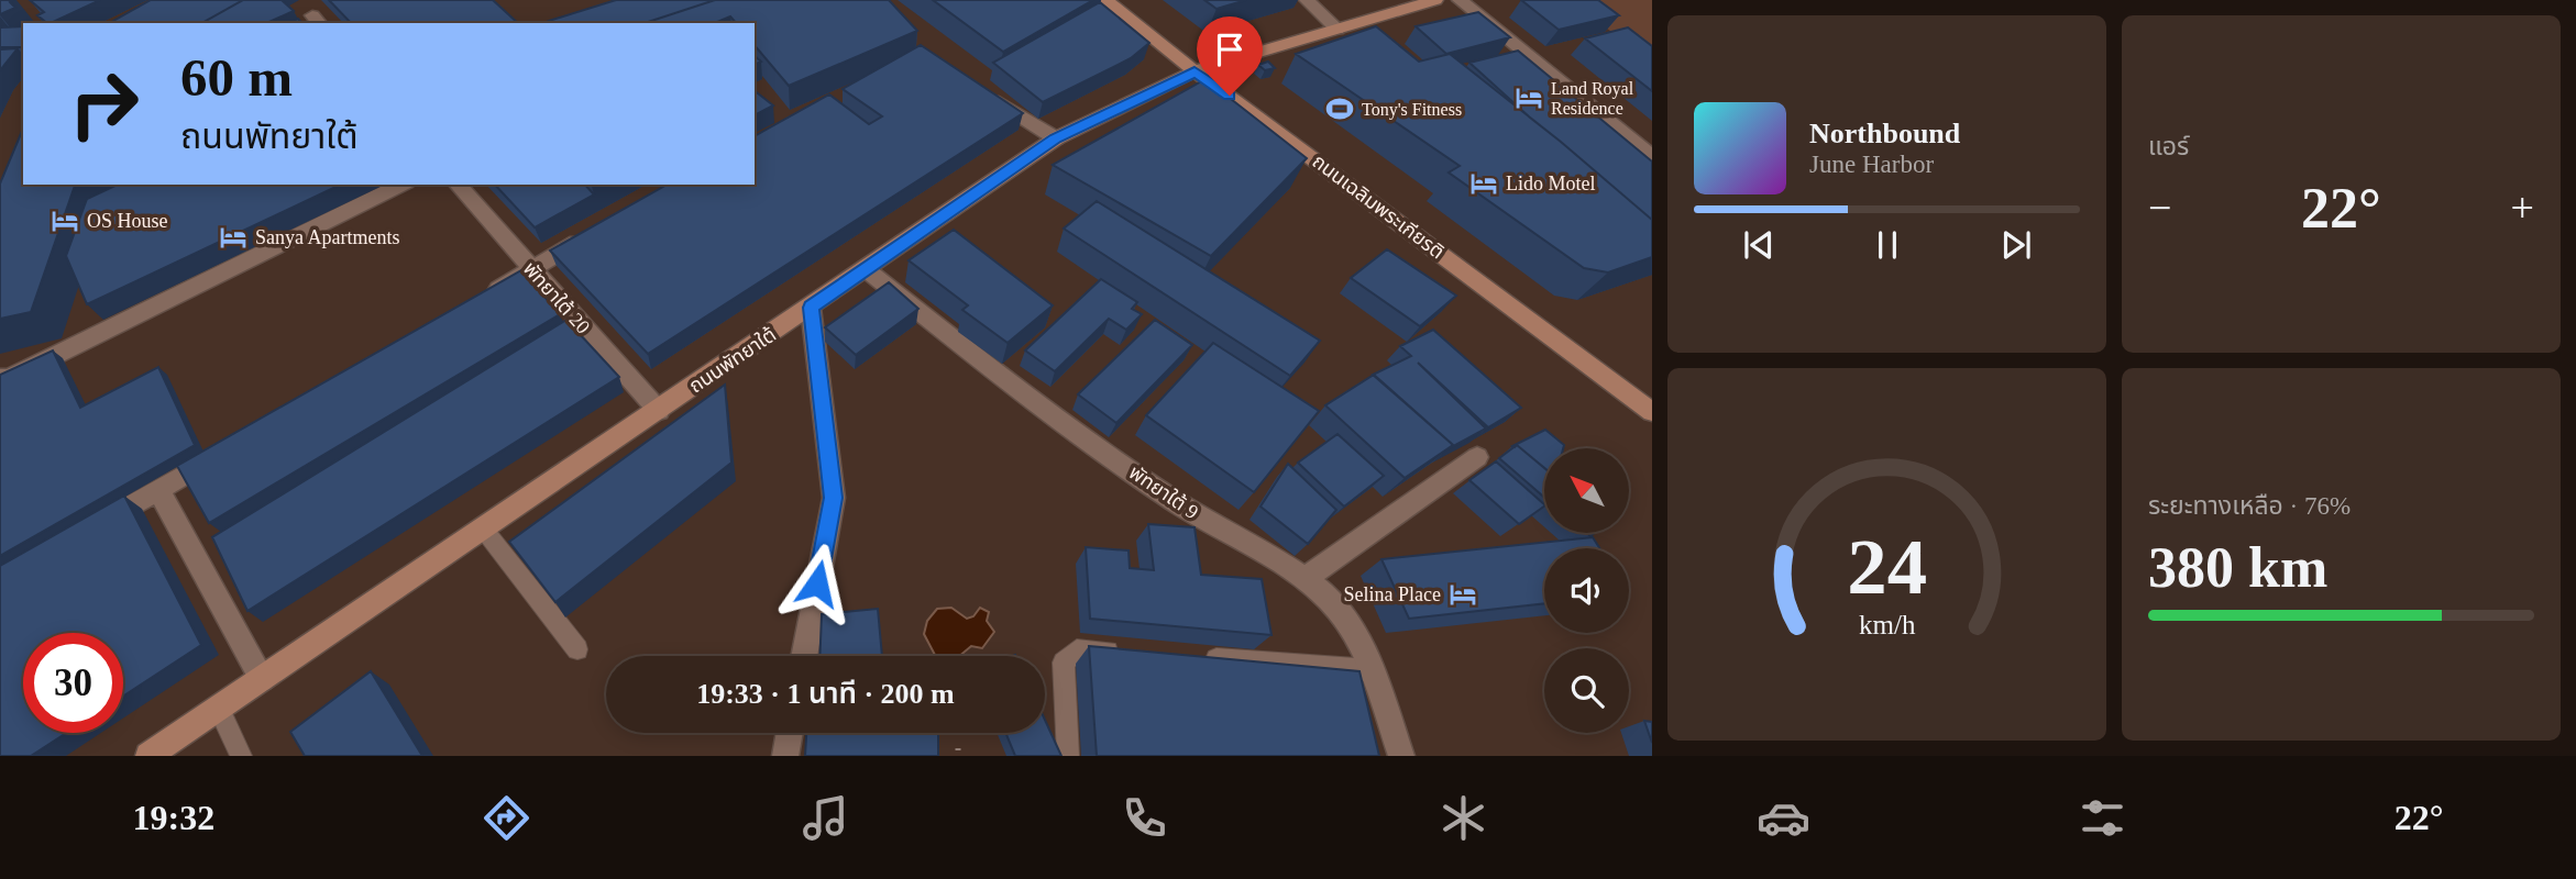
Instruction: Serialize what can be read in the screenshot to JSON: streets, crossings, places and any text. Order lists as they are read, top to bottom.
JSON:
{
  "streets": {
    "main road": ["ถนนเฉลิมพระเกียรติ", "ถนนพัทยาใต้"],
    "street": ["พัทยาใต้ 20", "พัทยาใต้ 9"]
  },
  "crossings": [
    ["ถนนเฉลิมพระเกียรติ", "ถนนพัทยาใต้"],
    ["พัทยาใต้ 20", "ถนนพัทยาใต้"],
    ["ถนนพัทยาใต้", "พัทยาใต้ 9"]
  ],
  "places": {
    "hotel": [
      "Land Royal Residence",
      "Lido Motel",
      "OS House",
      "Sanya Apartments",
      "Selina Place"
    ],
    "sports": ["Tony's Fitness"]
  },
  "north": "top left",
  "page": {
    "tile": [
      "แอร์",
      ["ระยะทางเหลือ · 76%", "380 km"]
    ],
    "turn": ["60 m", "ถนนพัทยาใต้"],
    "song": ["Northbound", "June Harbor"],
    "heat": ["−", "22°", "+"],
    "limit": "30",
    "trip": "19:33 · 1 นาที · 200 m",
    "tabs": ["19:32", "22°"],
    "gauge": ["24", "km/h"]
  }
}
